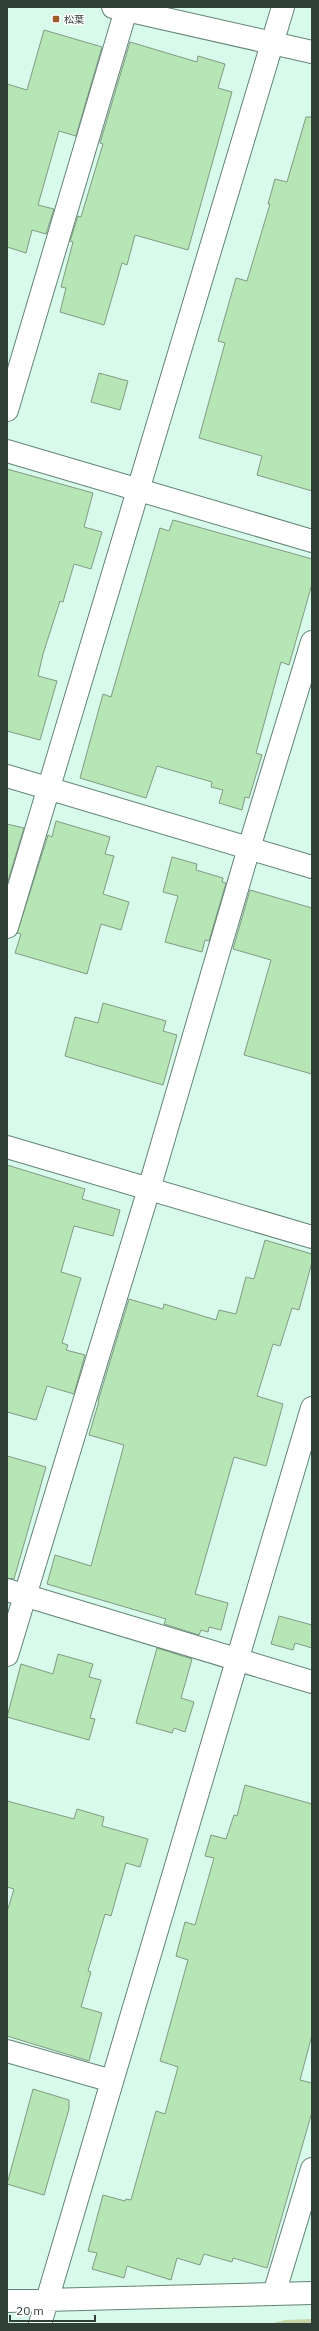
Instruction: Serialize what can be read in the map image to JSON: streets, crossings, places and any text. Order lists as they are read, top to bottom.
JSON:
{
  "places": {
    "transit": ["松葉"]
  },
  "scale_bar": "20 m"
}
